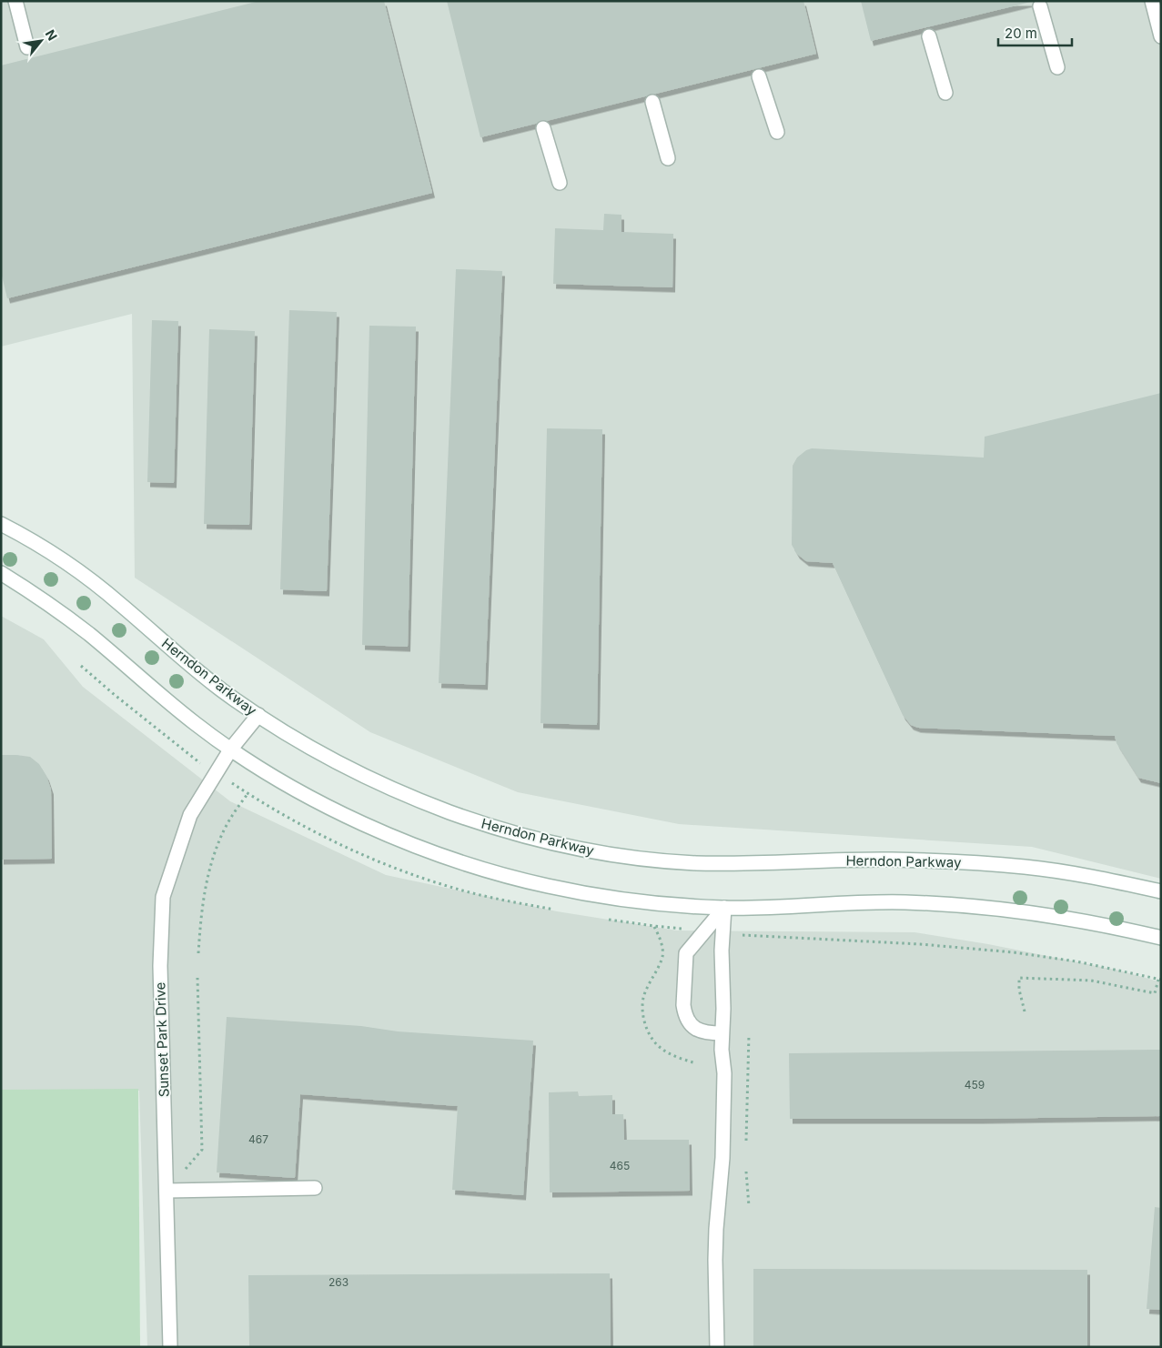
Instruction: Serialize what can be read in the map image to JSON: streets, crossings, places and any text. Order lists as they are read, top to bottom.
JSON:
{
  "streets": {
    "main road": ["Herndon Parkway", "Sunset Park Drive"]
  },
  "crossings": [
    ["Herndon Parkway", "Sunset Park Drive"]
  ],
  "house_numbers": [
    "459",
    "467",
    "465",
    "263"
  ],
  "scale_bar": "20 m",
  "north": "top right"
}
